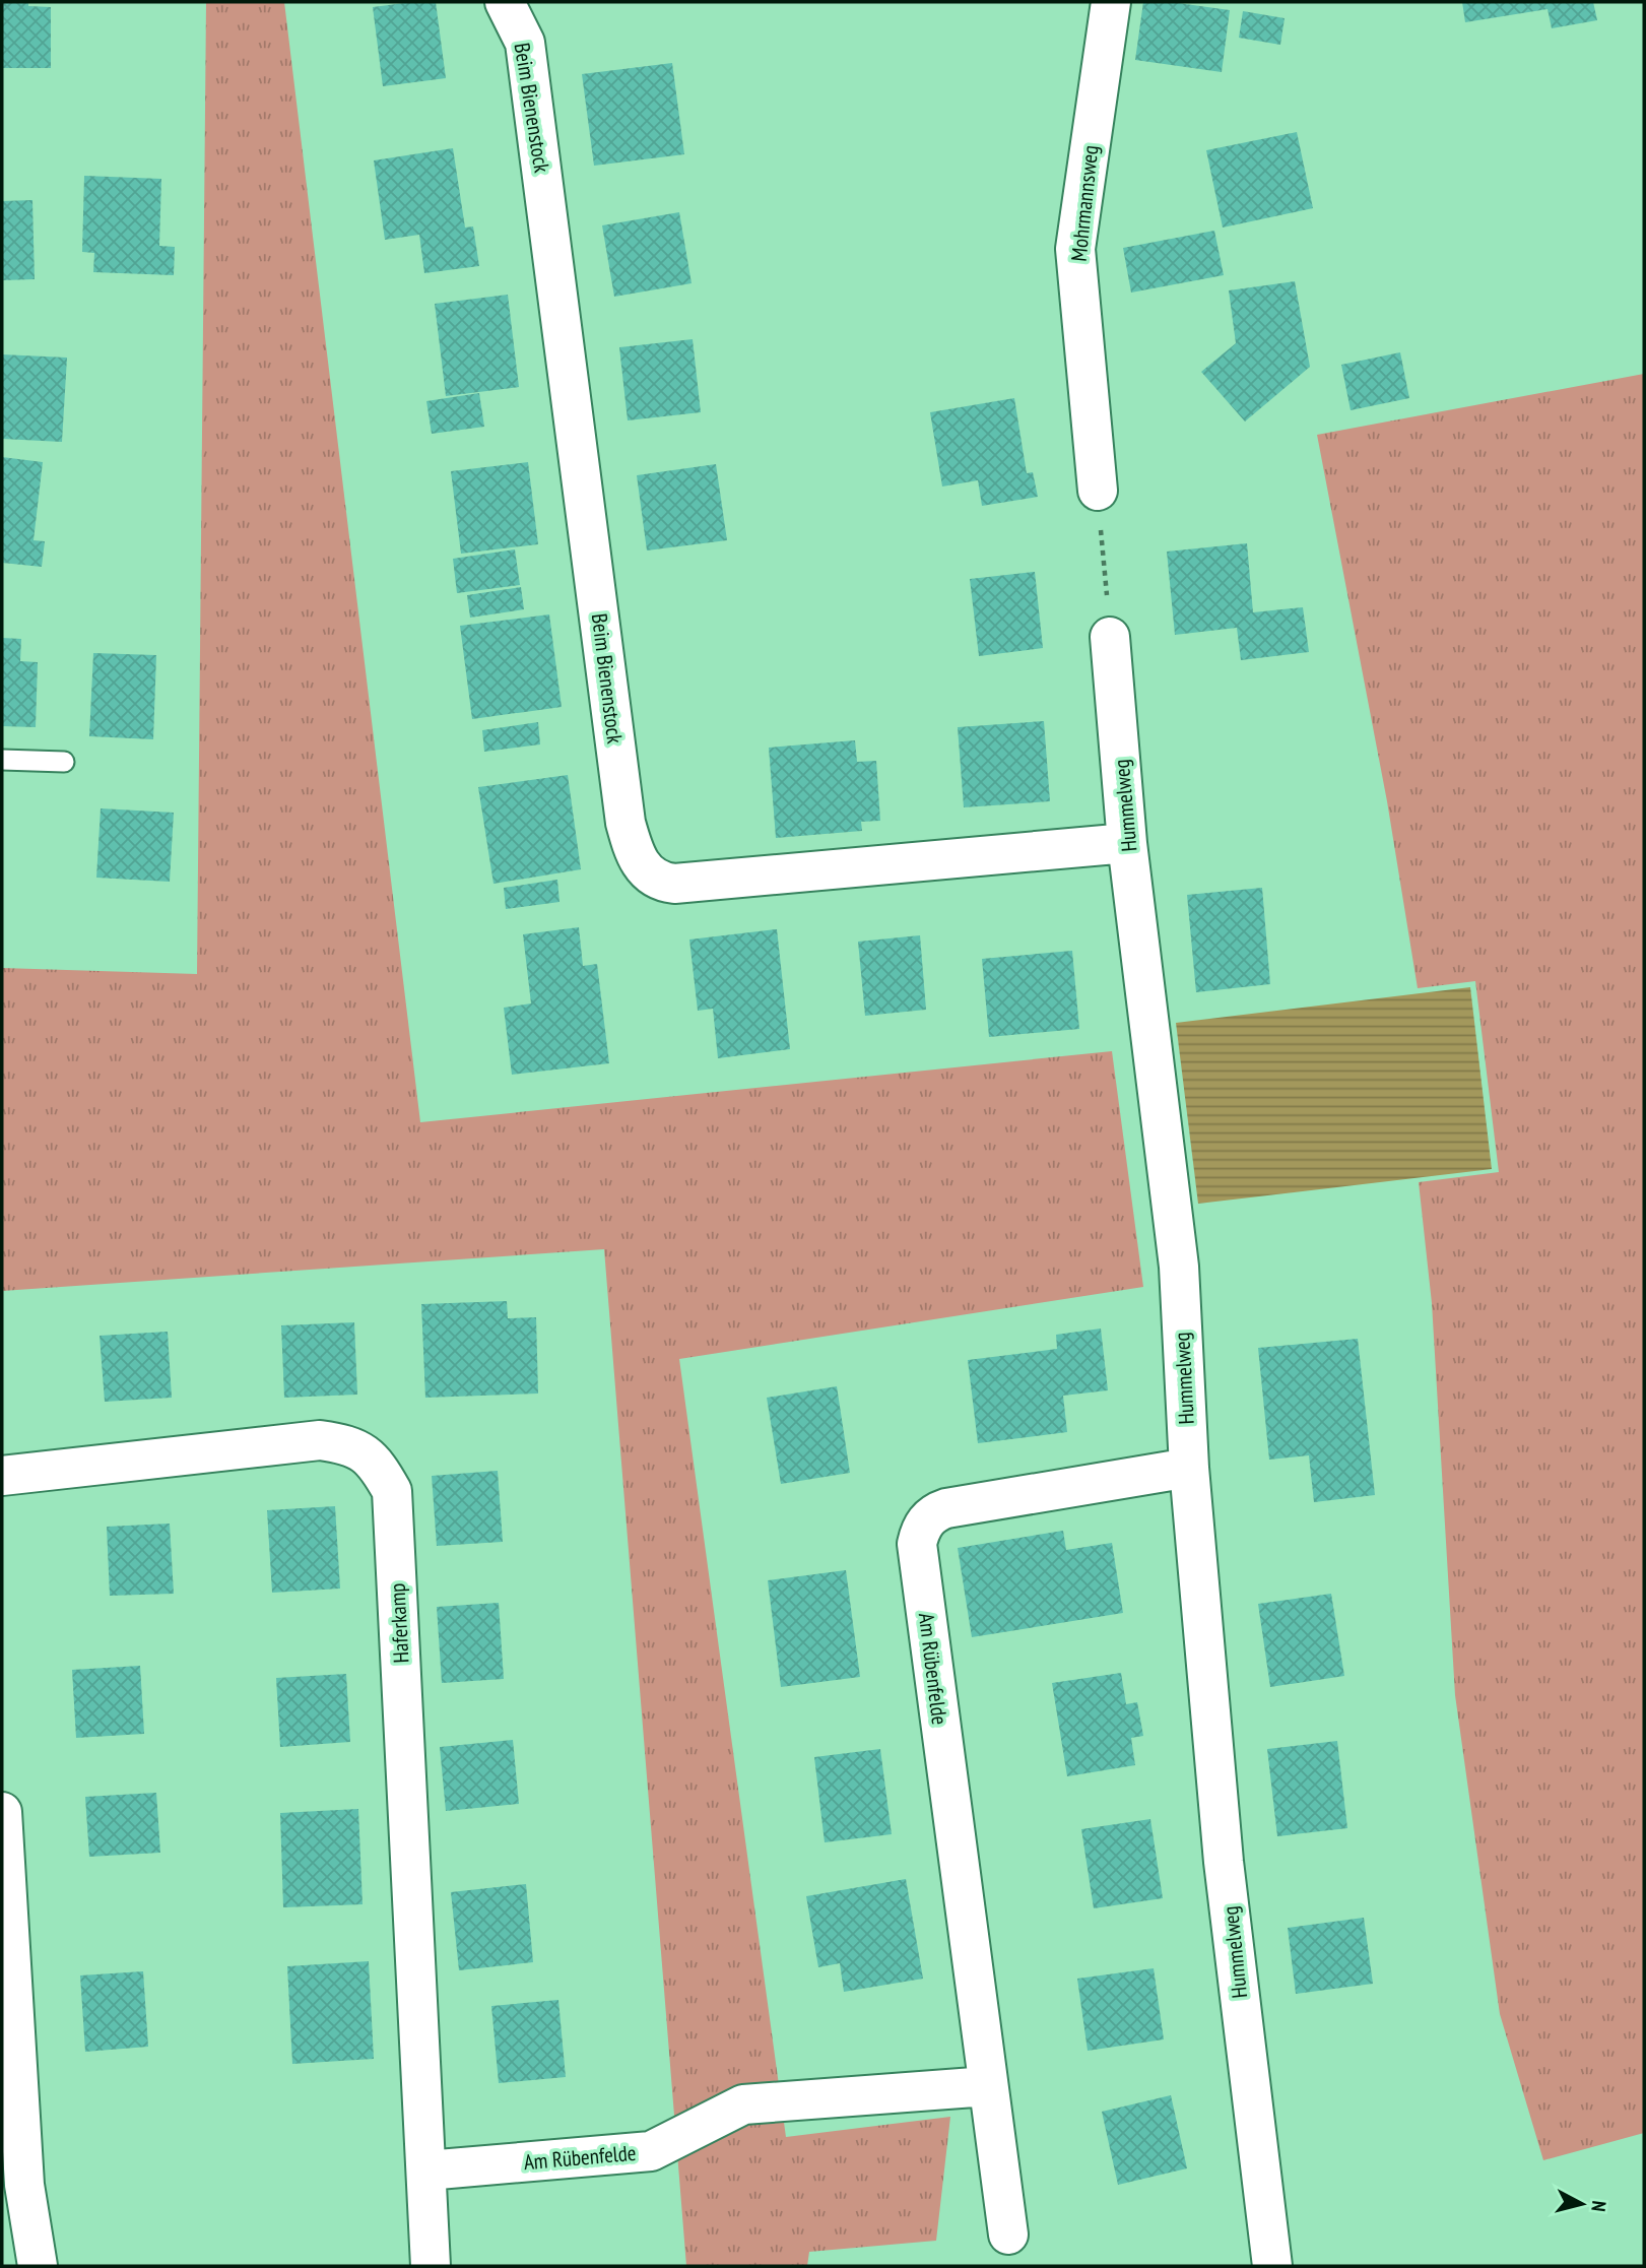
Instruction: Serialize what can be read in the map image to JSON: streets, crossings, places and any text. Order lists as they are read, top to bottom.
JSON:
{
  "streets": {
    "street": [
      "Beim Bienenstock",
      "Mohrmannsweg",
      "Hummelweg",
      "Haferkamp",
      "Am Rübenfelde"
    ]
  },
  "crossings": [
    ["Beim Bienenstock", "Hummelweg"],
    ["Hummelweg", "Am Rübenfelde"],
    ["Haferkamp", "Am Rübenfelde"]
  ],
  "north": "right"
}
